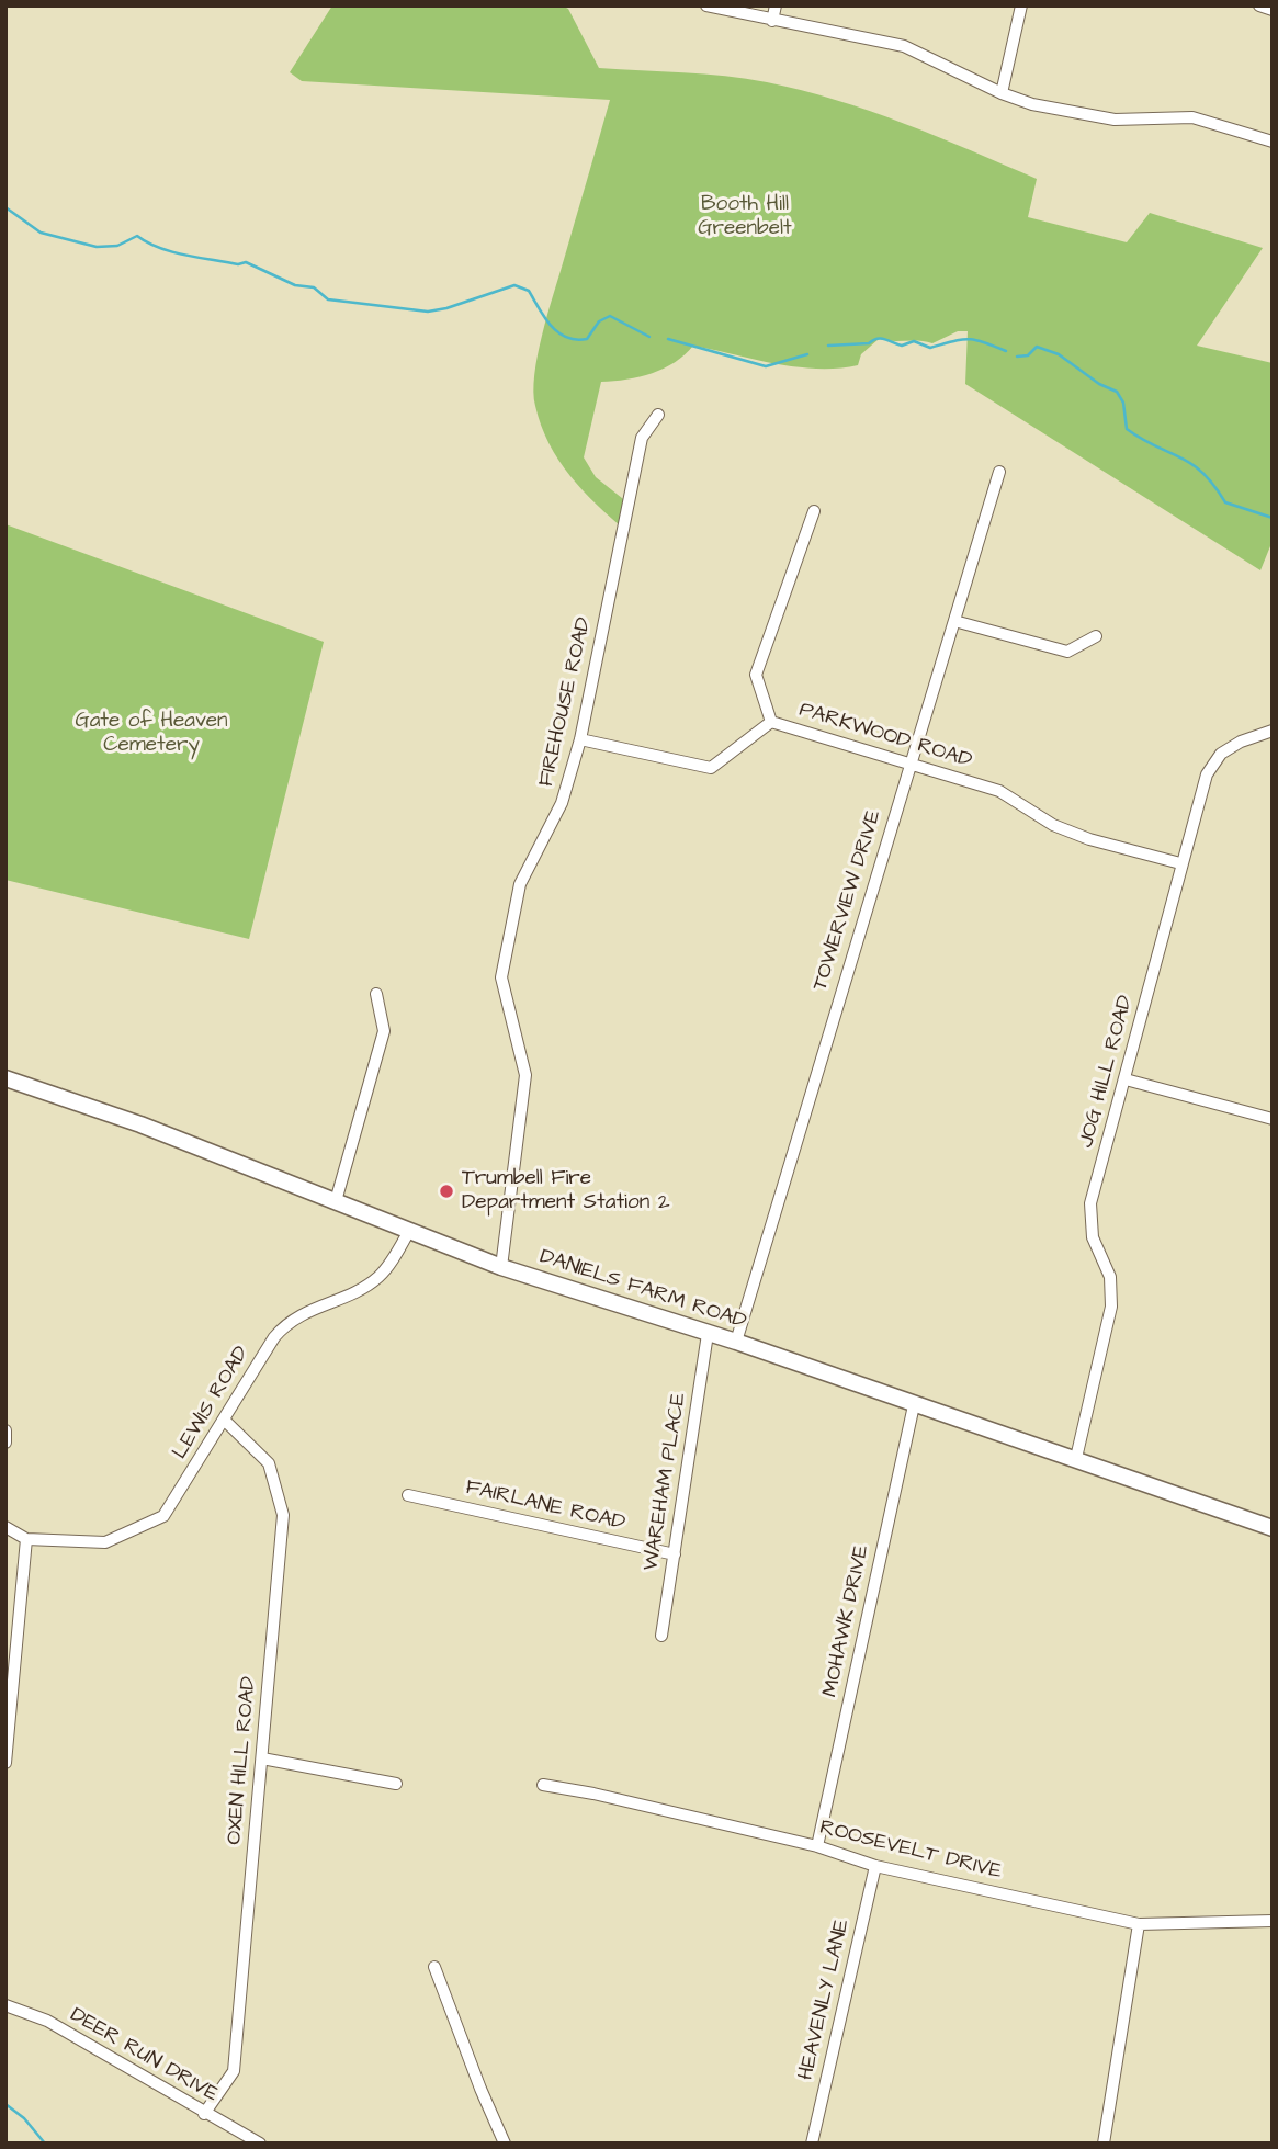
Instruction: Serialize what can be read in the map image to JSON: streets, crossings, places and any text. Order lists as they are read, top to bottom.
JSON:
{
  "streets": {
    "main road": ["DANIELS FARM ROAD"],
    "street": [
      "FIREHOUSE ROAD",
      "PARKWOOD ROAD",
      "TOWERVIEW DRIVE",
      "JOG HILL ROAD",
      "LEWIS ROAD",
      "WAREHAM PLACE",
      "FAIRLANE ROAD",
      "MOHAWK DRIVE",
      "OXEN HILL ROAD",
      "ROOSEVELT DRIVE",
      "HEAVENLY LANE",
      "DEER RUN DRIVE"
    ]
  },
  "crossings": [
    ["FIREHOUSE ROAD", "PARKWOOD ROAD"],
    ["FIREHOUSE ROAD", "DANIELS FARM ROAD"],
    ["PARKWOOD ROAD", "TOWERVIEW DRIVE"],
    ["PARKWOOD ROAD", "JOG HILL ROAD"],
    ["TOWERVIEW DRIVE", "DANIELS FARM ROAD"],
    ["JOG HILL ROAD", "DANIELS FARM ROAD"],
    ["DANIELS FARM ROAD", "LEWIS ROAD"],
    ["DANIELS FARM ROAD", "WAREHAM PLACE"],
    ["DANIELS FARM ROAD", "MOHAWK DRIVE"],
    ["LEWIS ROAD", "OXEN HILL ROAD"],
    ["WAREHAM PLACE", "FAIRLANE ROAD"],
    ["MOHAWK DRIVE", "ROOSEVELT DRIVE"],
    ["OXEN HILL ROAD", "DEER RUN DRIVE"],
    ["ROOSEVELT DRIVE", "HEAVENLY LANE"]
  ],
  "parks": ["Booth Hill Greenbelt", "Gate of Heaven Cemetery"],
  "places": ["Trumbell Fire Department Station 2"]
}
